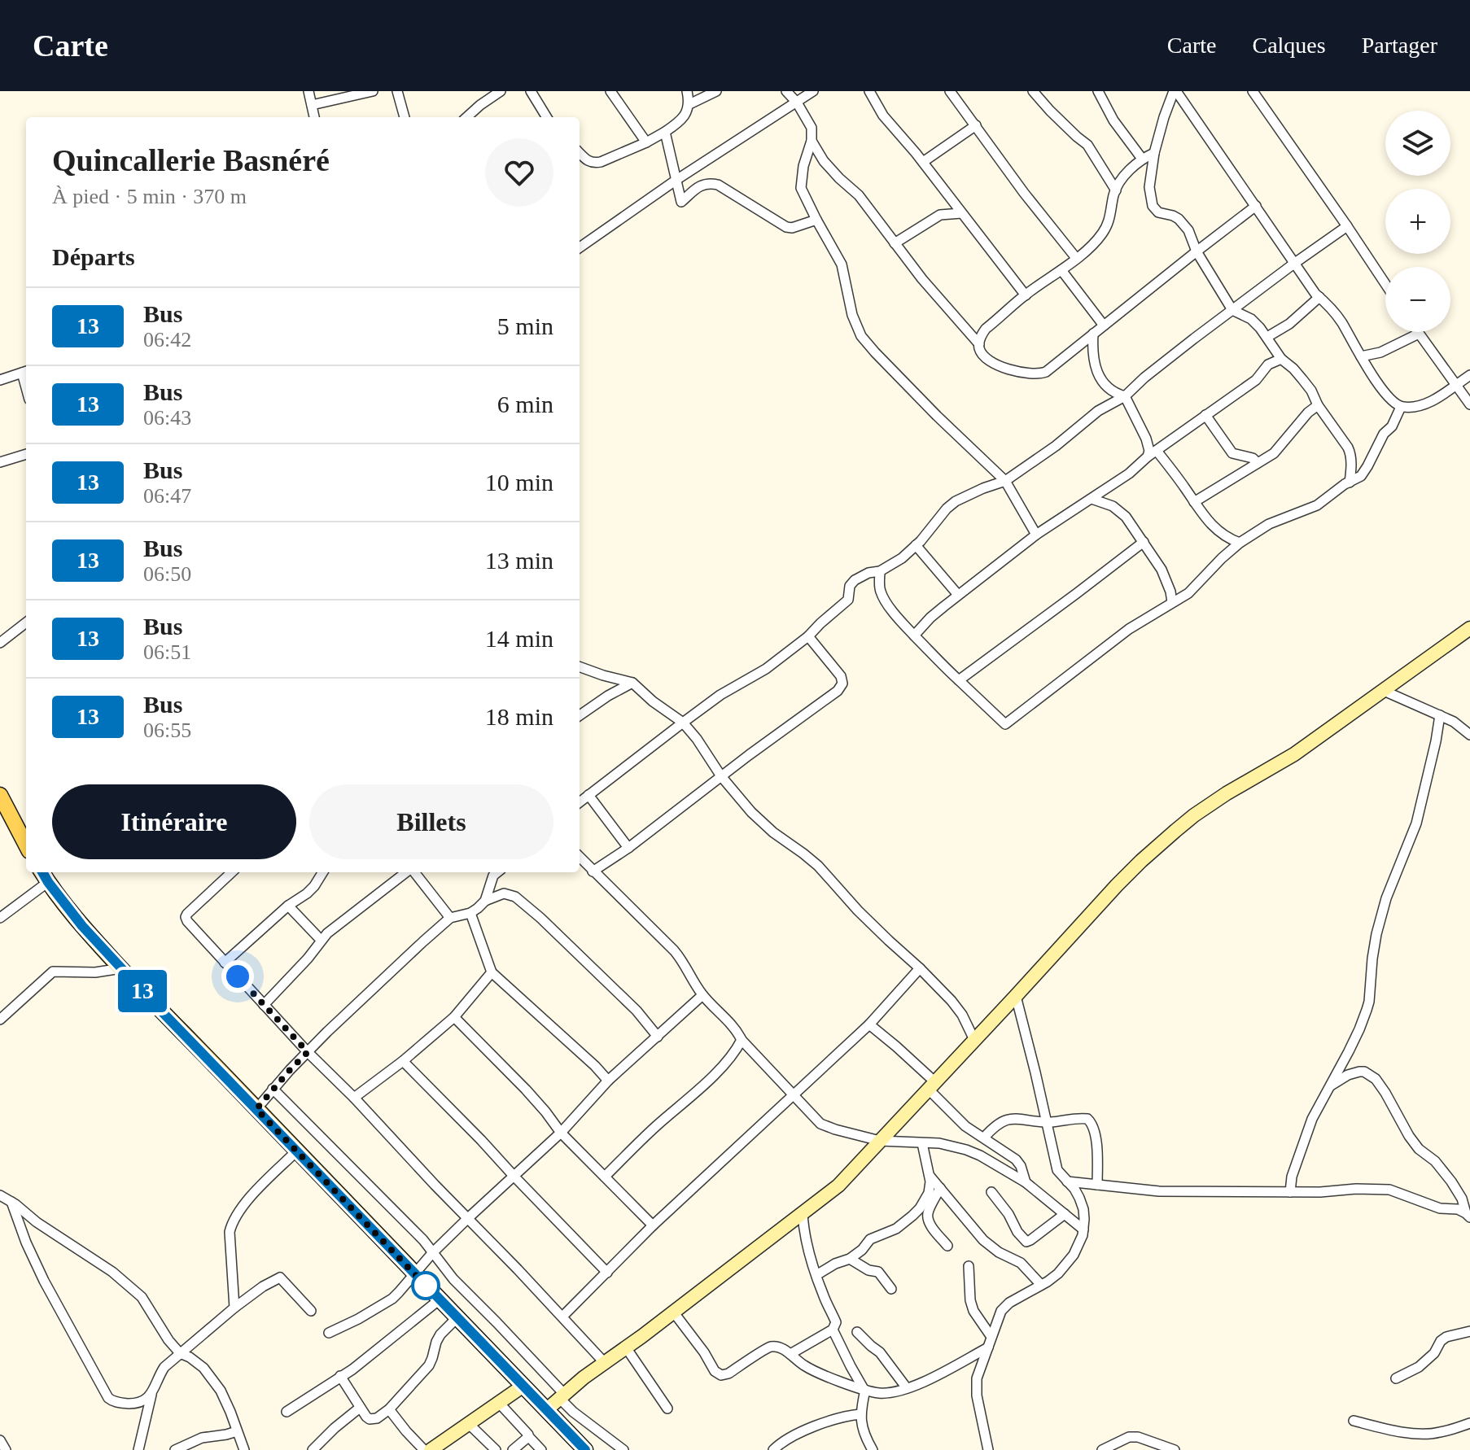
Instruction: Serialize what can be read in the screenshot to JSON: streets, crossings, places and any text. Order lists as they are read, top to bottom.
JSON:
{
  "lines": ["bus line 13"],
  "page": {
    "header": "Carte",
    "nav": ["Carte", "Calques", "Partager"],
    "on_map": "13",
    "map_buttons": ["+", "−"],
    "heading": [
      ["Quincallerie Basnéré", "À pied · 5 min · 370 m"],
      "Départs"
    ],
    "list": [
      {
        "mark": "13",
        "name": "Bus",
        "note": "06:42",
        "value": "5 min"
      },
      {
        "mark": "13",
        "name": "Bus",
        "note": "06:43",
        "value": "6 min"
      },
      {
        "mark": "13",
        "name": "Bus",
        "note": "06:47",
        "value": "10 min"
      },
      {
        "mark": "13",
        "name": "Bus",
        "note": "06:50",
        "value": "13 min"
      },
      {
        "mark": "13",
        "name": "Bus",
        "note": "06:51",
        "value": "14 min"
      },
      {
        "mark": "13",
        "name": "Bus",
        "note": "06:55",
        "value": "18 min"
      }
    ],
    "buttons": ["Itinéraire", "Billets"]
  }
}
